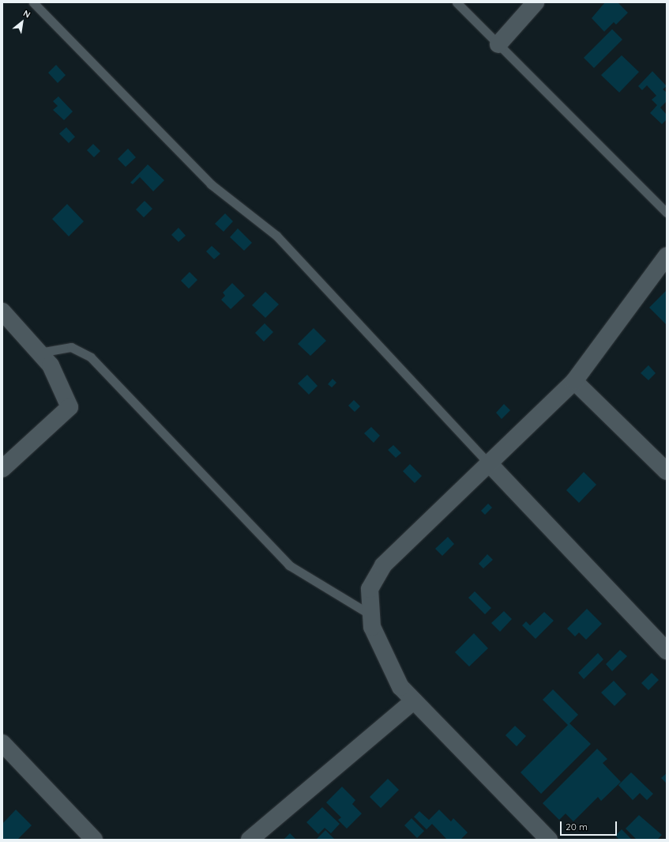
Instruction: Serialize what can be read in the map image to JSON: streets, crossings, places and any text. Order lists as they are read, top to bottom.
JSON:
{
  "scale_bar": "20 m",
  "north": "top right"
}
